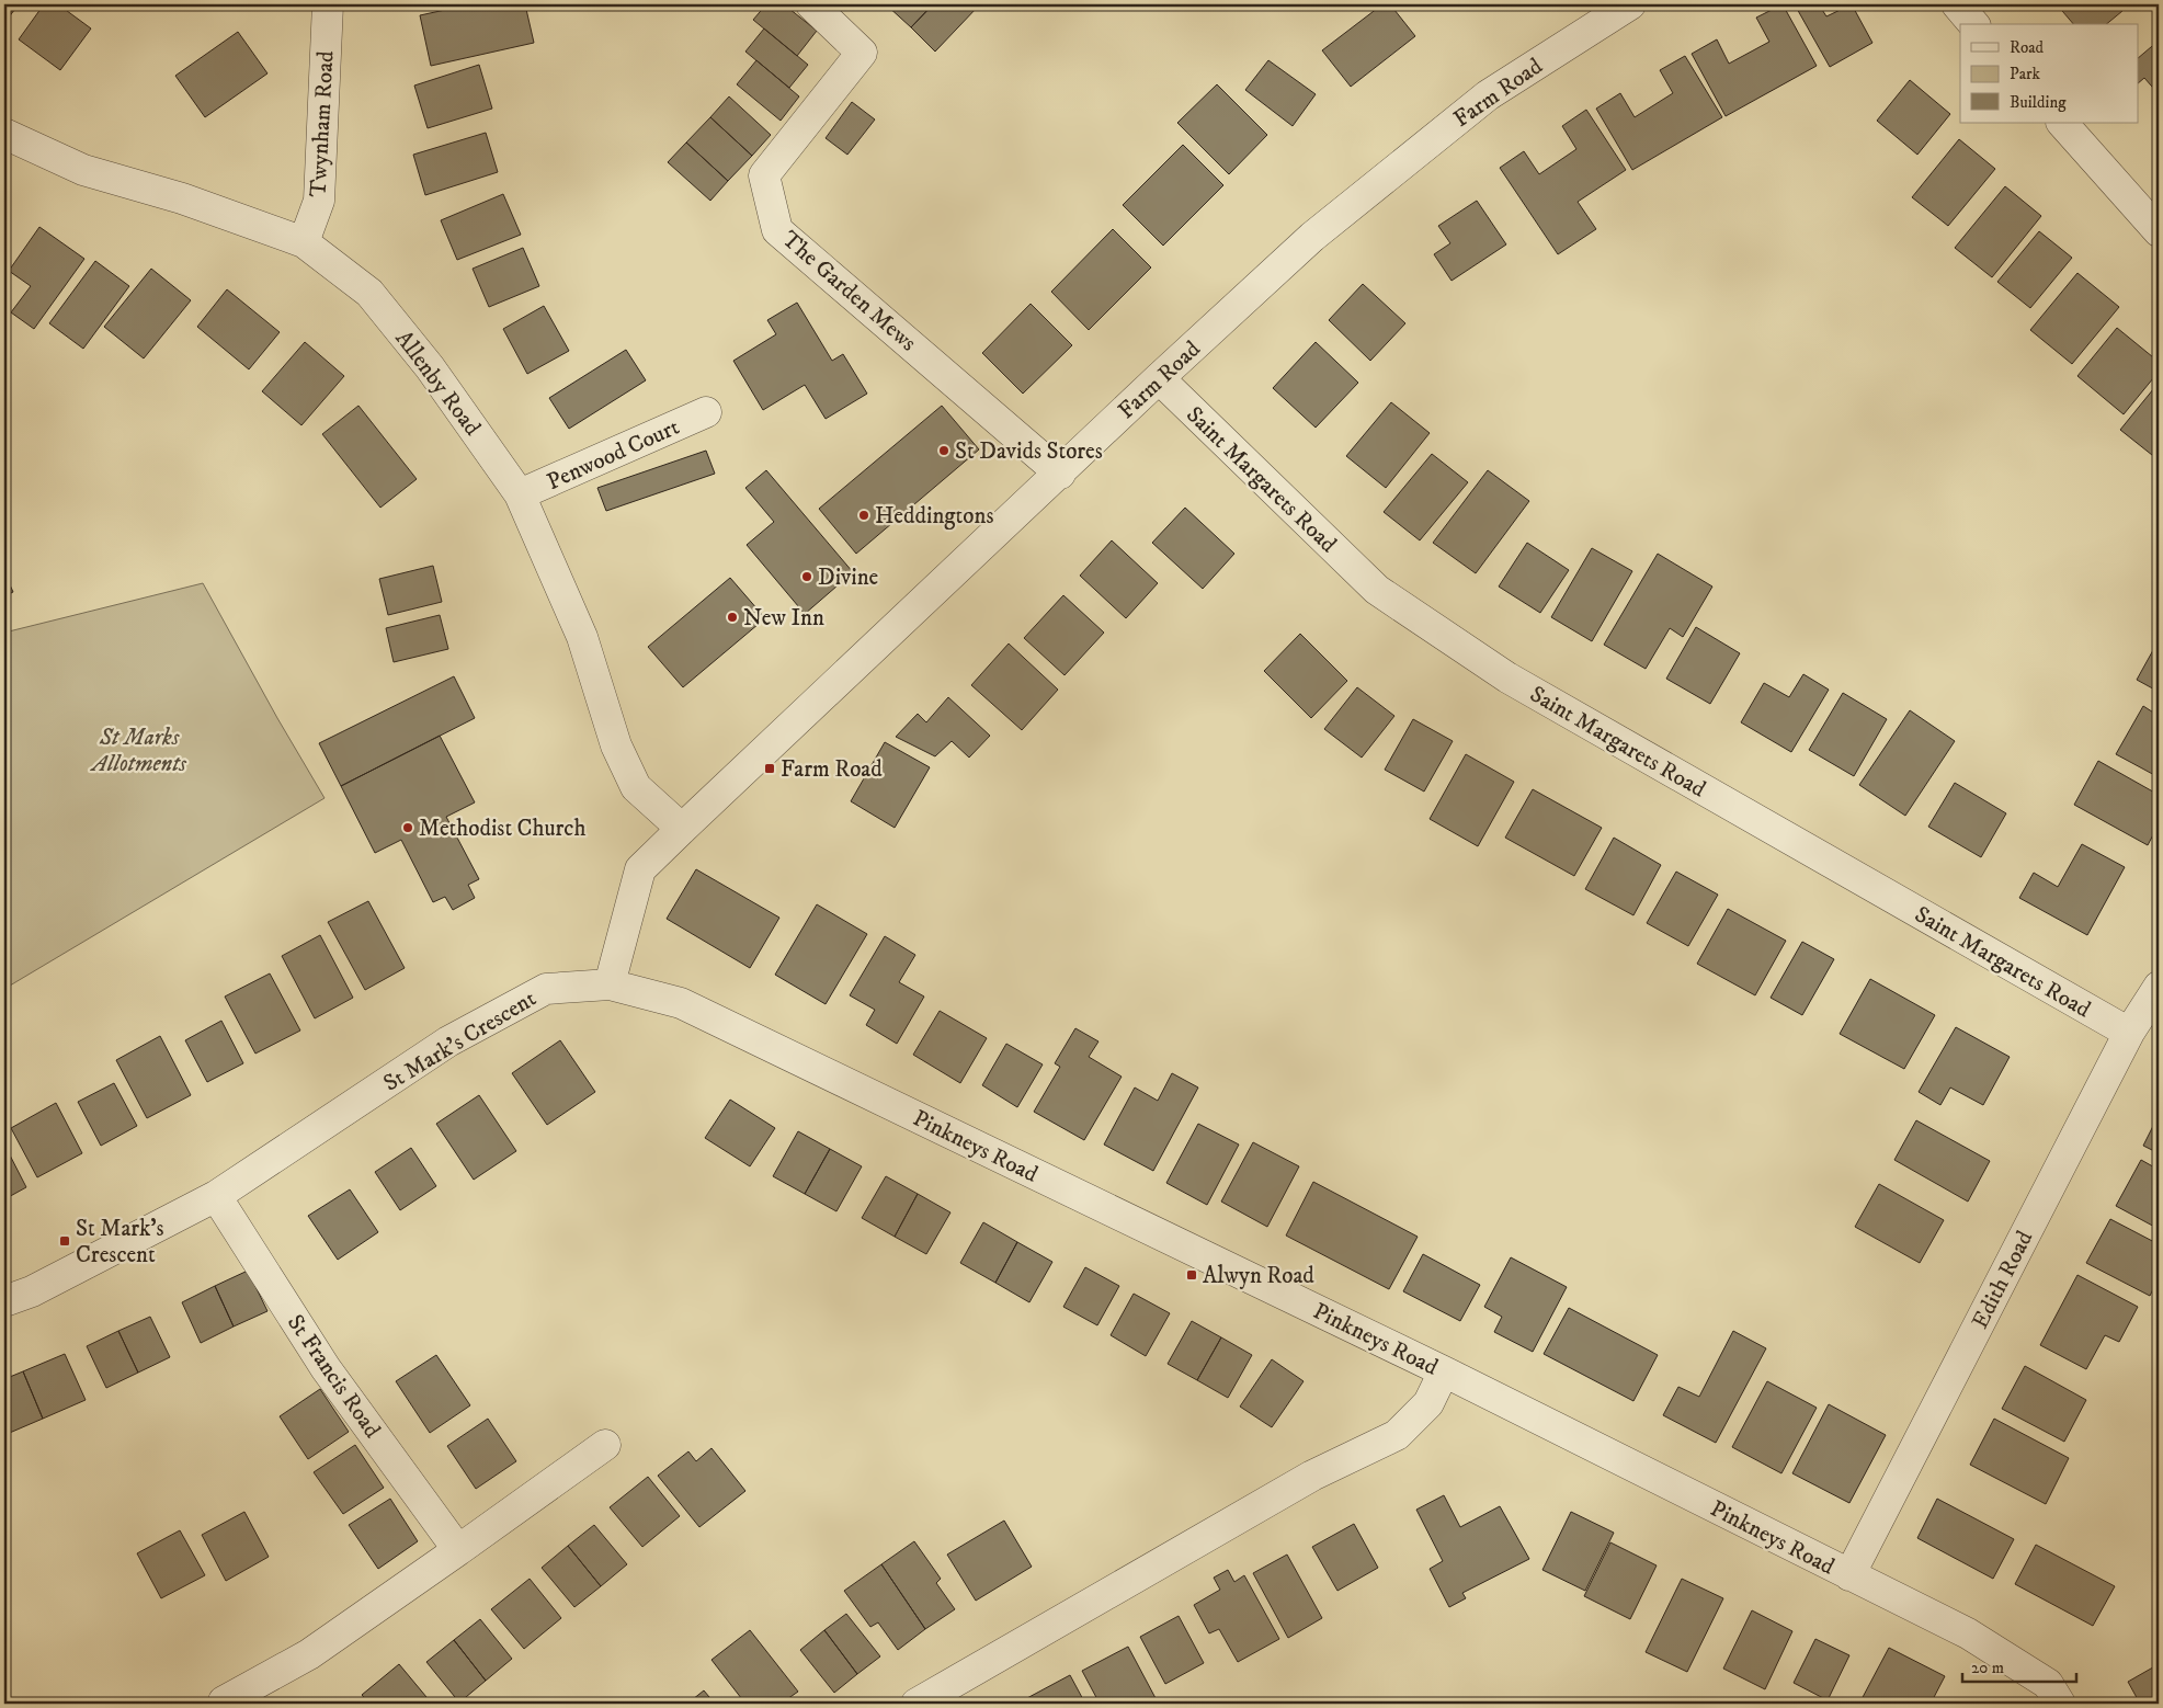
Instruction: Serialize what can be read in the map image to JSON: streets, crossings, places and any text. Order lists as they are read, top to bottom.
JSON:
{
  "streets": {
    "street": [
      "Farm Road",
      "Twynham Road",
      "The Garden Mews",
      "Allenby Road",
      "Penwood Court",
      "Saint Margarets Road",
      "St Mark's Crescent",
      "Pinkneys Road",
      "Edith Road",
      "St Francis Road"
    ]
  },
  "crossings": [
    ["Farm Road", "The Garden Mews"],
    ["Farm Road", "Allenby Road"],
    ["Farm Road", "Saint Margarets Road"],
    ["Farm Road", "St Mark's Crescent"],
    ["Farm Road", "Pinkneys Road"],
    ["Twynham Road", "Allenby Road"],
    ["Allenby Road", "Penwood Court"],
    ["Saint Margarets Road", "Edith Road"],
    ["St Mark's Crescent", "Pinkneys Road"],
    ["St Mark's Crescent", "St Francis Road"],
    ["Pinkneys Road", "Edith Road"]
  ],
  "parks": ["St Marks Allotments"],
  "places": {
    "other": [
      "St Davids Stores",
      "Heddingtons",
      "Divine",
      "New Inn",
      "Methodist Church"
    ],
    "transit": ["Farm Road", "St Mark's Crescent", "Alwyn Road"]
  },
  "legend": ["Road", "Park", "Building"],
  "scale_bar": "20 m"
}
